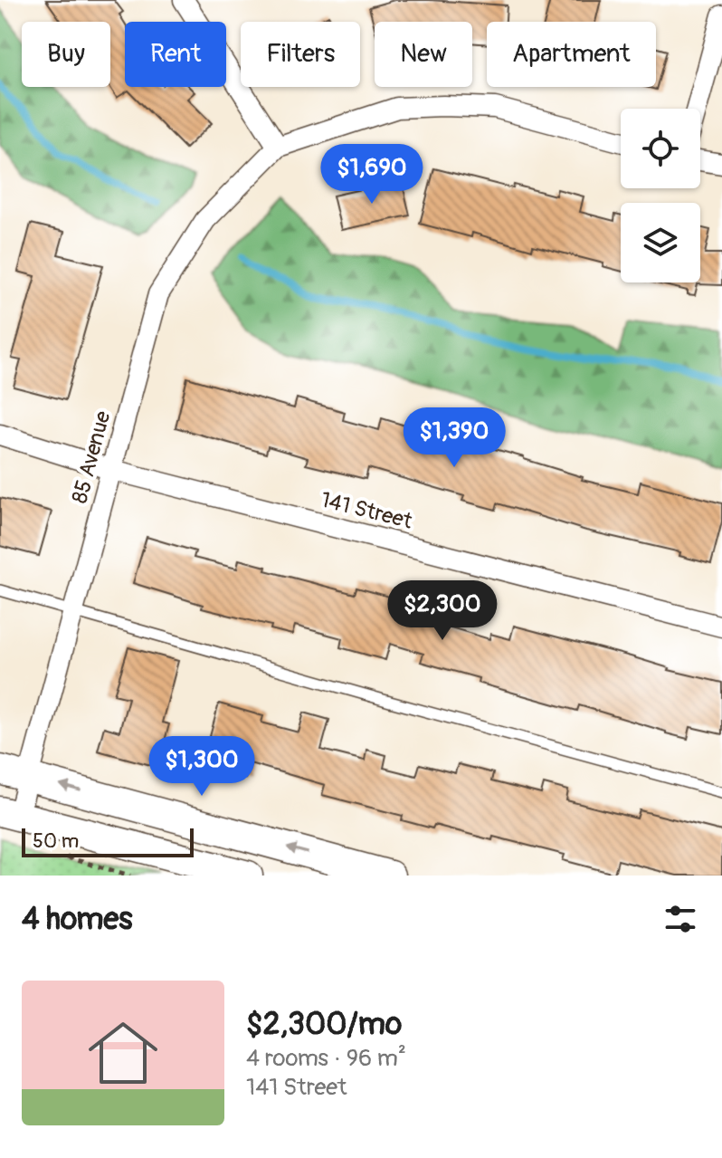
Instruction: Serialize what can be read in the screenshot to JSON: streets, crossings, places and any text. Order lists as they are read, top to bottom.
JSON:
{
  "streets": {
    "street": ["85 Avenue", "141 Street"]
  },
  "crossings": [
    ["85 Avenue", "141 Street"]
  ],
  "scale_bar": "50 m",
  "page": {
    "chip": [
      "Buy",
      "Rent",
      "Filters",
      "New",
      "Apartment"
    ],
    "price": [
      "$1,690",
      "$1,390",
      "$2,300",
      "$1,300"
    ],
    "scale": "50 m",
    "heading": "4 homes",
    "list": [
      {
        "name": "$2,300/mo",
        "note": "4 rooms · 96 m² · 141 Street"
      }
    ]
  }
}
